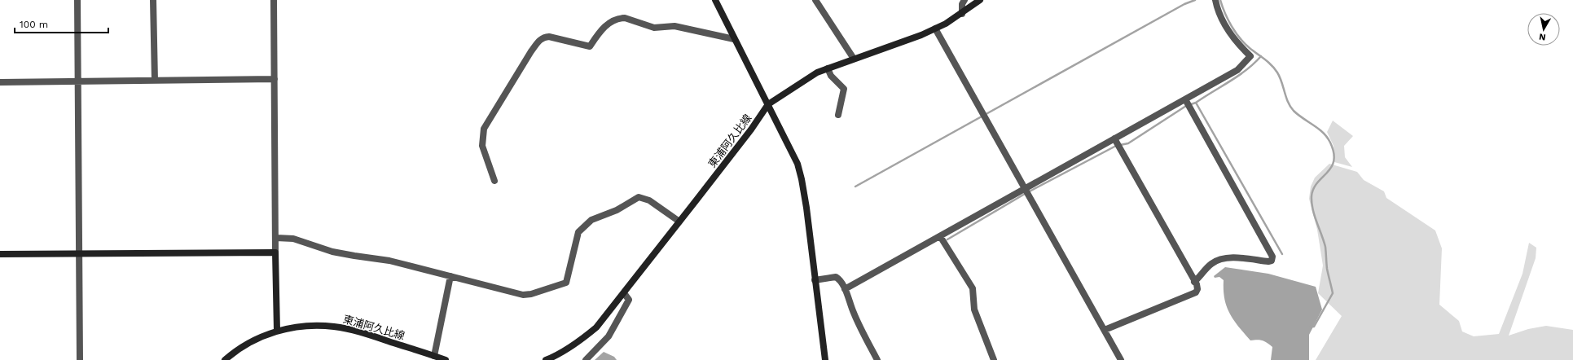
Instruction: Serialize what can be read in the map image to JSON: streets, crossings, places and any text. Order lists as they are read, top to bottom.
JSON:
{
  "streets": {
    "main road": ["東浦阿久比線"]
  },
  "scale_bar": "100 m",
  "north": "bottom"
}
